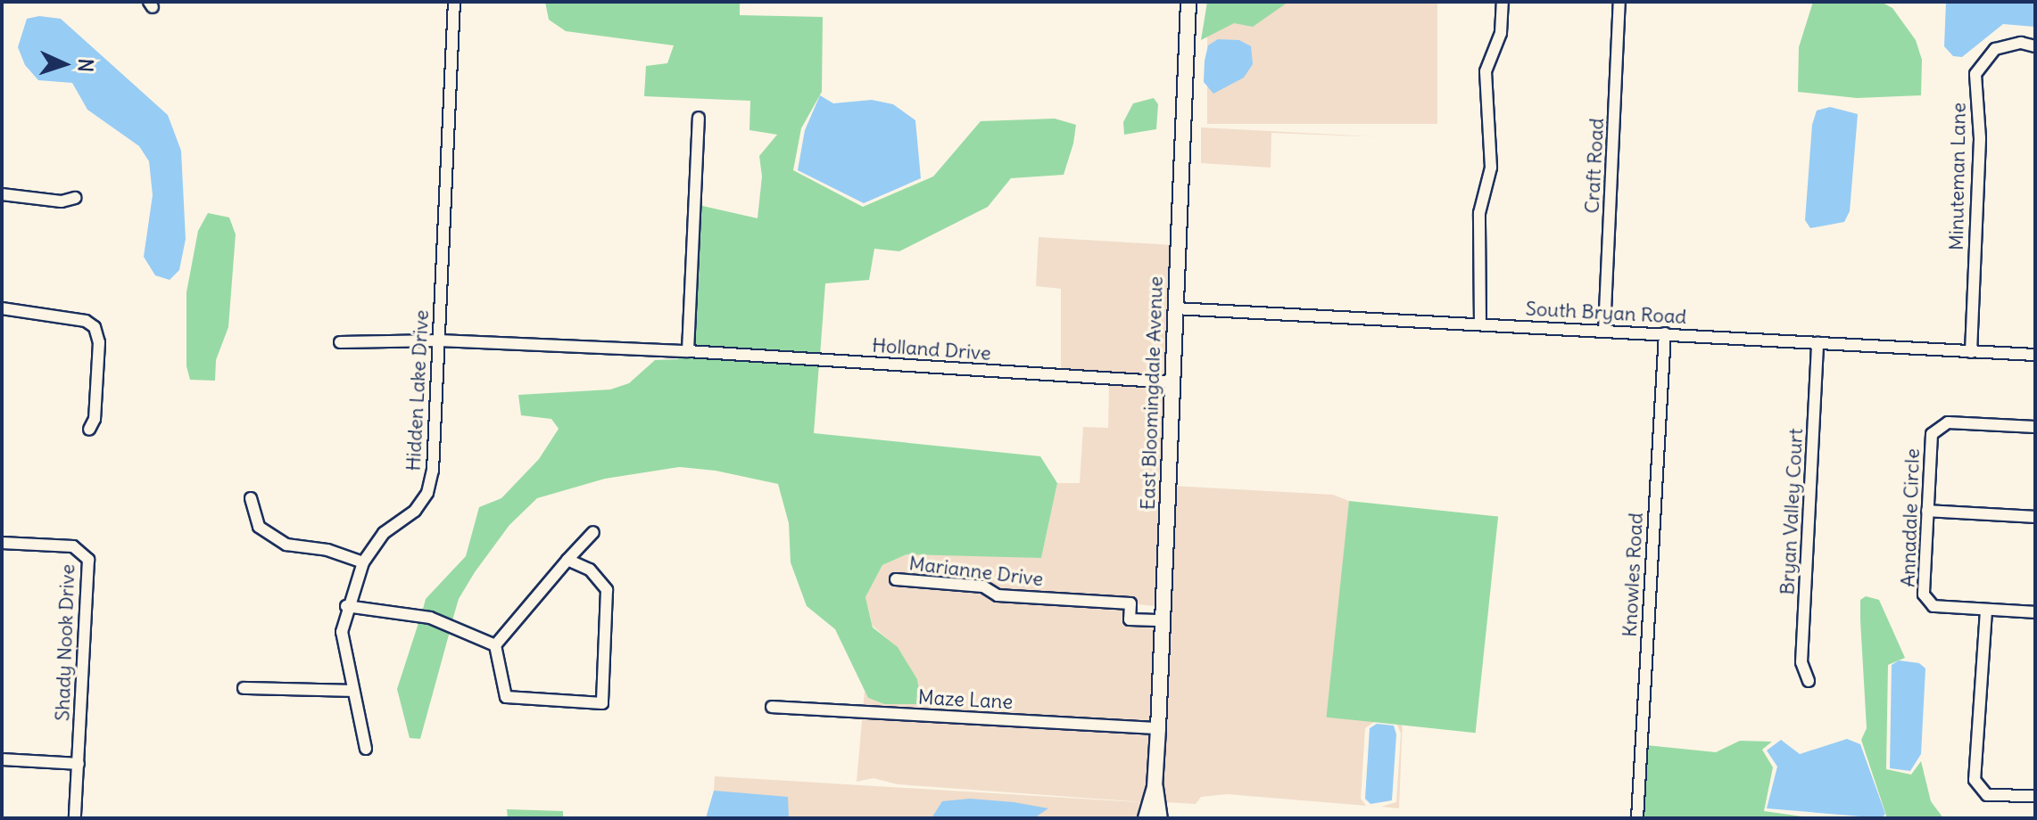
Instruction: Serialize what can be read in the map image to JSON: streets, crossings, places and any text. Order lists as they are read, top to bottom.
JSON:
{
  "streets": {
    "main road": ["East Bloomingdale Avenue"],
    "street": [
      "Craft Road",
      "Minuteman Lane",
      "South Bryan Road",
      "Holland Drive",
      "Hidden Lake Drive",
      "Bryan Valley Court",
      "Annadale Circle",
      "Marianne Drive",
      "Knowles Road",
      "Shady Nook Drive",
      "Maze Lane"
    ]
  },
  "crossings": [
    ["Craft Road", "South Bryan Road"],
    ["Minuteman Lane", "South Bryan Road"],
    ["South Bryan Road", "East Bloomingdale Avenue"],
    ["South Bryan Road", "Bryan Valley Court"],
    ["South Bryan Road", "Knowles Road"],
    ["Holland Drive", "Hidden Lake Drive"],
    ["Holland Drive", "East Bloomingdale Avenue"],
    ["East Bloomingdale Avenue", "Marianne Drive"],
    ["East Bloomingdale Avenue", "Maze Lane"]
  ],
  "north": "right"
}
